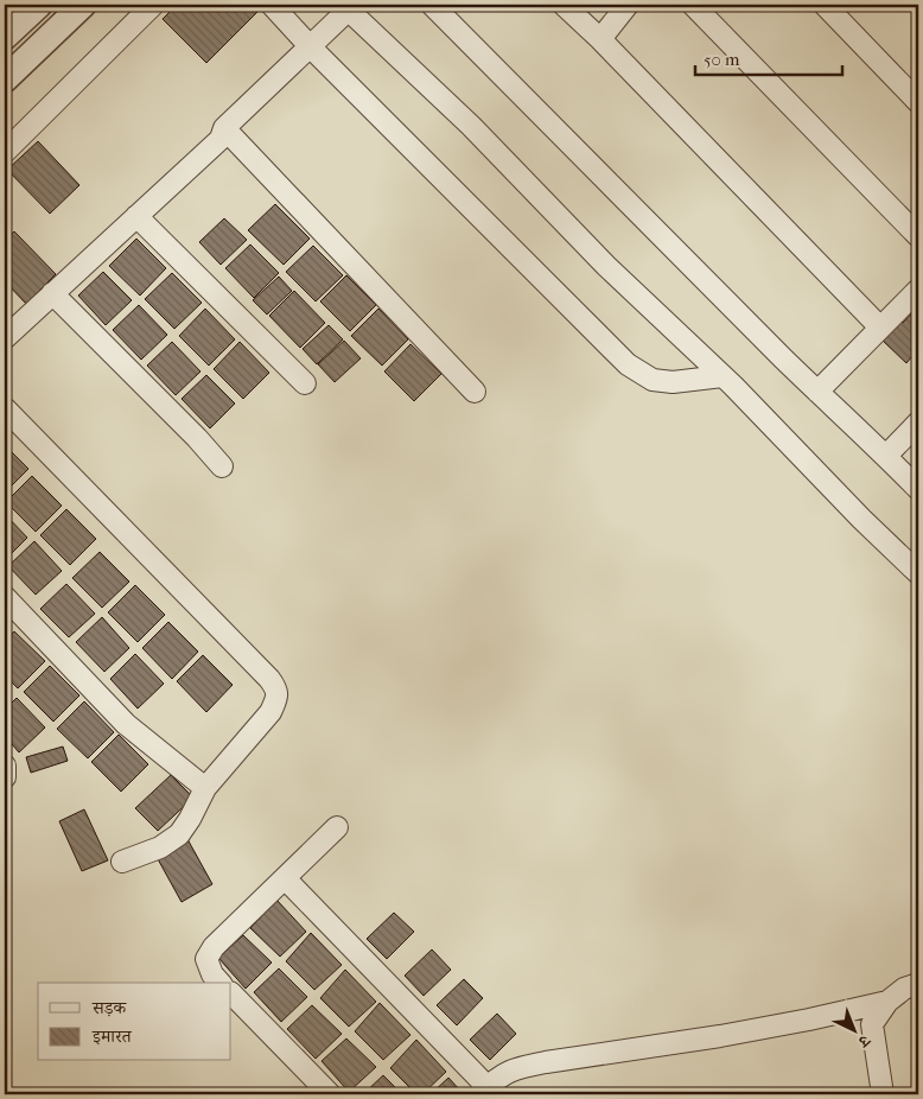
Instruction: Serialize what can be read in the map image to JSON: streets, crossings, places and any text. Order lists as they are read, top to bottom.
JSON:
{
  "legend": ["सड़क", "इमारत"],
  "scale_bar": "50 m",
  "north": "bottom right"
}
